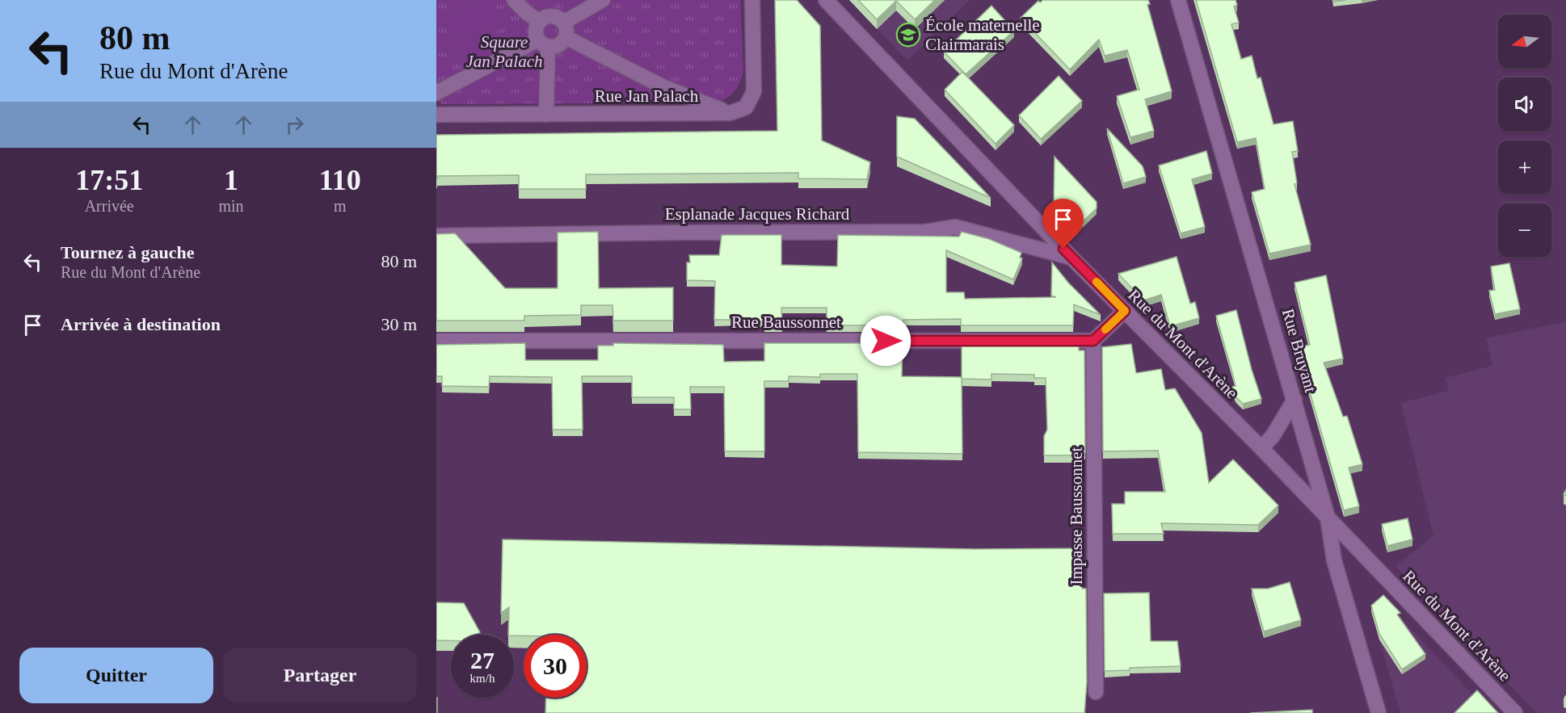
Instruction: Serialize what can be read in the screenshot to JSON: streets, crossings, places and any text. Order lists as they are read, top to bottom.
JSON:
{
  "streets": {
    "street": [
      "Rue Jan Palach",
      "Esplanade Jacques Richard",
      "Rue Baussonnet",
      "Rue du Mont d'Arène",
      "Rue Bruyant",
      "Impasse Baussonnet"
    ]
  },
  "crossings": [
    ["Esplanade Jacques Richard", "Rue du Mont d'Arène"],
    ["Rue Baussonnet", "Impasse Baussonnet"],
    ["Rue du Mont d'Arène", "Rue Bruyant"]
  ],
  "parks": ["Square Jan Palach"],
  "places": {
    "school or university": ["École maternelle Clairmarais"]
  },
  "north": "left",
  "page": {
    "turn": ["80 m", "Rue du Mont d'Arène"],
    "map_buttons": ["+", "−"],
    "eta": [
      "17:51",
      "Arrivée",
      "1",
      "min",
      "110",
      "m"
    ],
    "list": [
      {
        "name": "Tournez à gauche",
        "note": "Rue du Mont d'Arène",
        "value": "80 m"
      },
      {
        "name": "Arrivée à destination",
        "value": "30 m"
      }
    ],
    "speed": "27 km/h",
    "limit": "30",
    "buttons": ["Quitter", "Partager"]
  }
}
